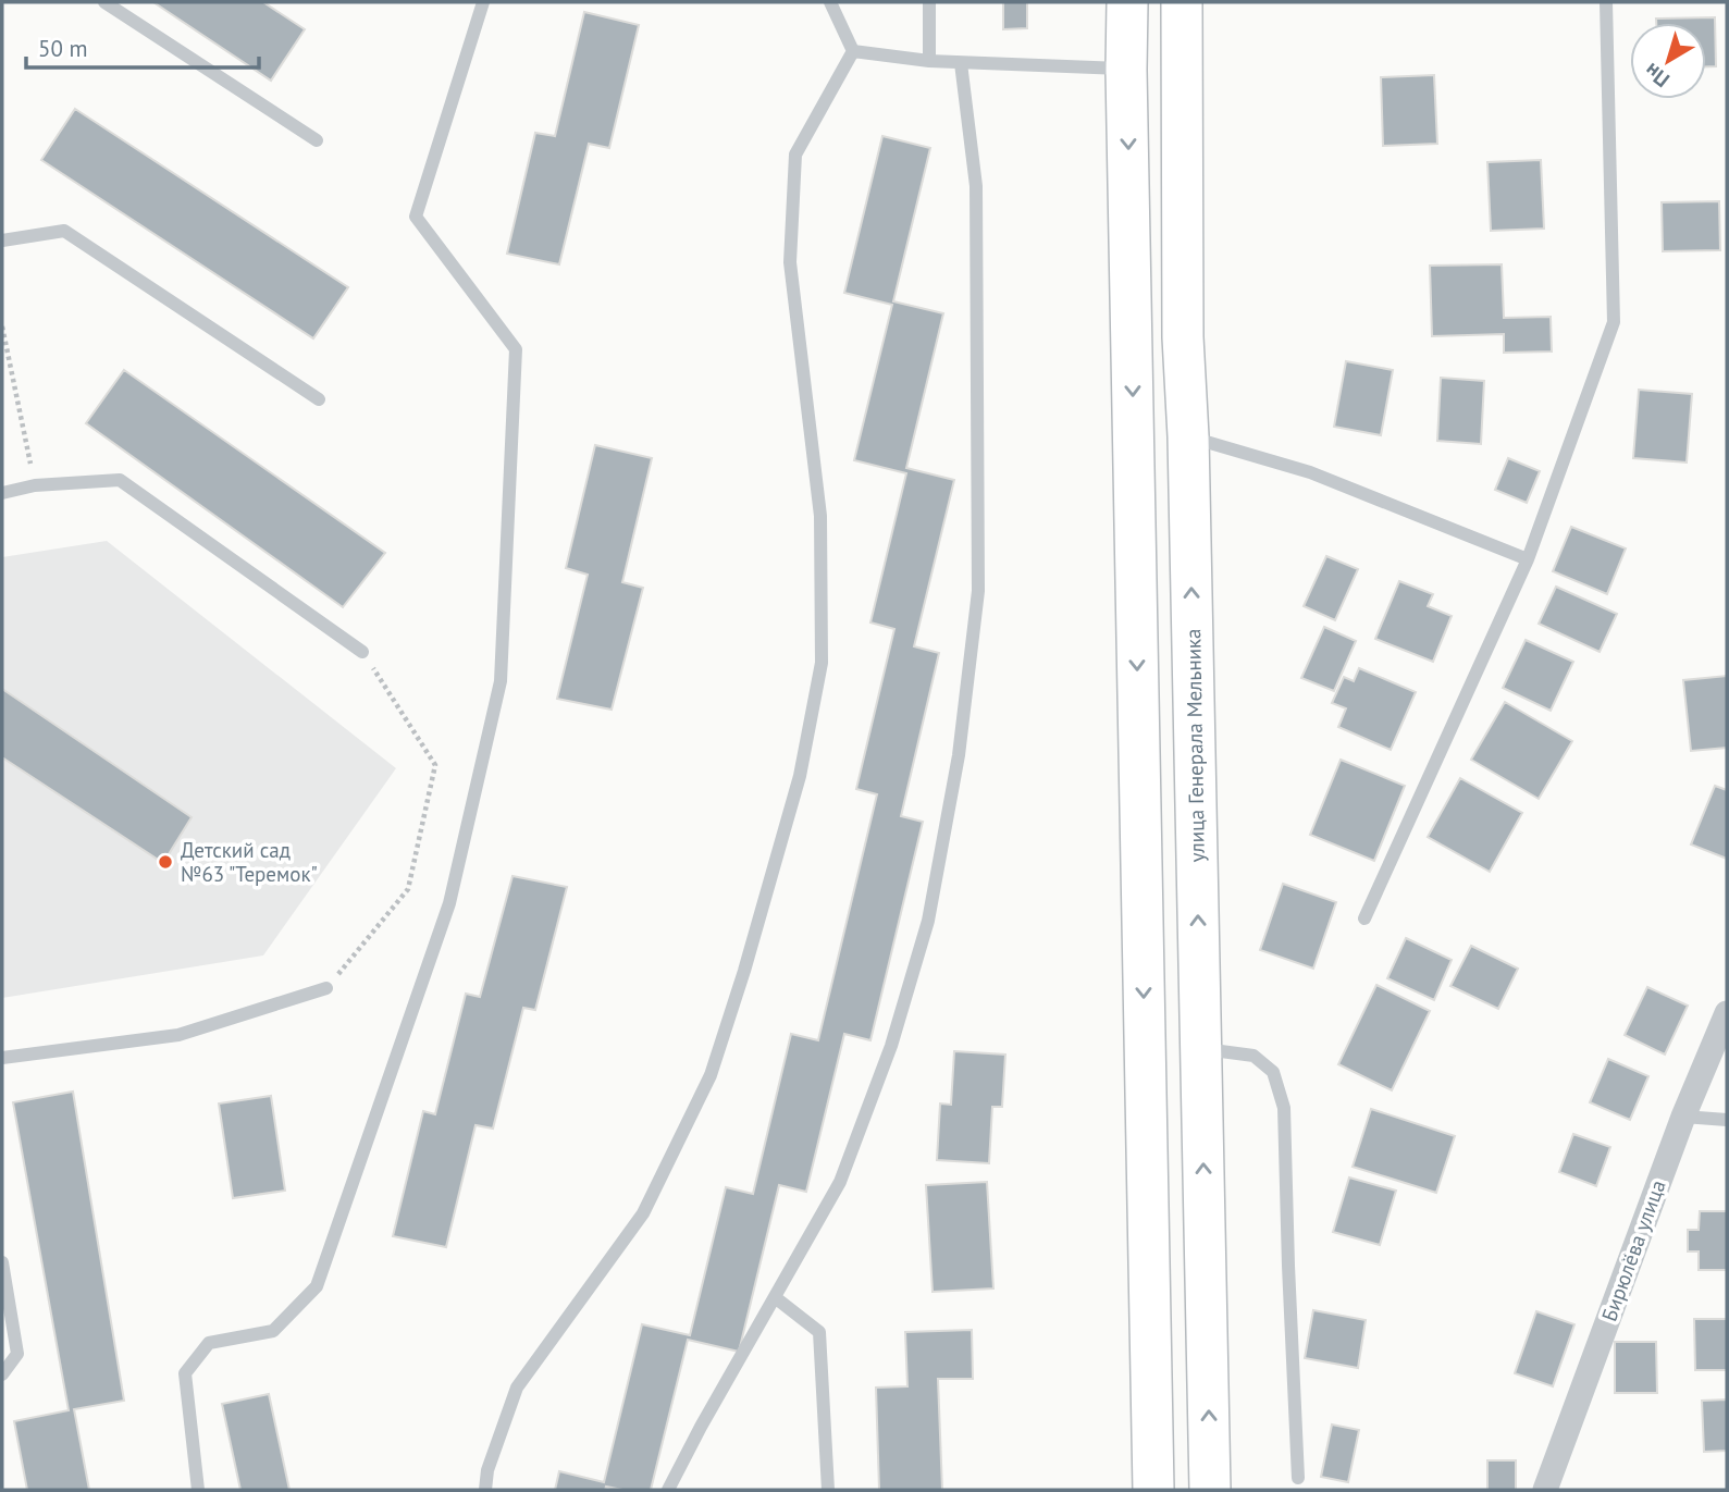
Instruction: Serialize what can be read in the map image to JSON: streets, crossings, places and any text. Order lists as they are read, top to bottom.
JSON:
{
  "streets": {
    "main road": ["улица Генерала Мельника"],
    "street": ["Бирюлёва улица"]
  },
  "places": ["Детский сад №63 \"Теремок\""],
  "scale_bar": "50 m",
  "north": "bottom left"
}
